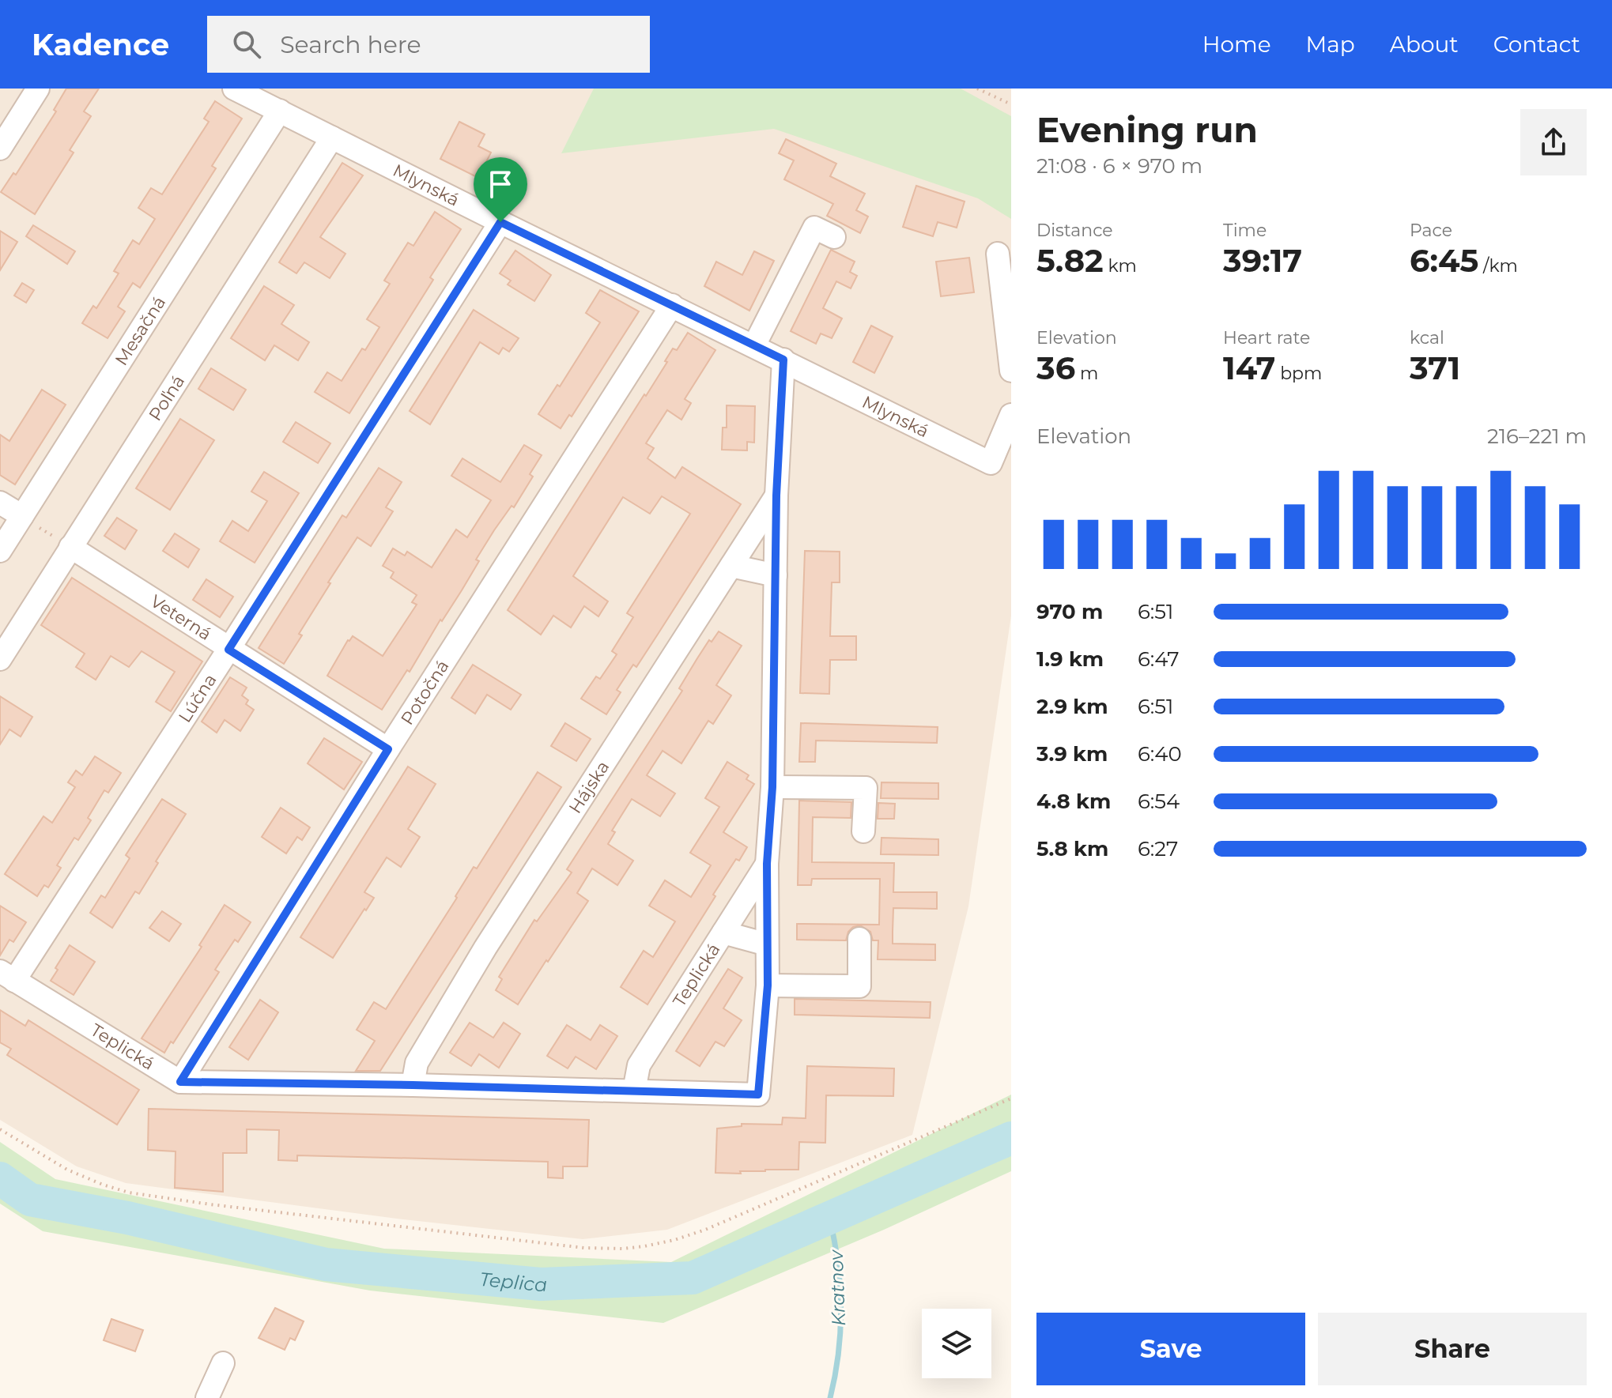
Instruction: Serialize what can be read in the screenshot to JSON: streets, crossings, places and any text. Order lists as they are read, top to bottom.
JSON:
{
  "streets": {
    "street": [
      "Mlynská",
      "Mesačná",
      "Poľná",
      "Veterná",
      "Potočná",
      "Lúčna",
      "Hájska",
      "Teplická"
    ]
  },
  "crossings": [
    ["Mlynská", "Mesačná"],
    ["Mlynská", "Poľná"],
    ["Mlynská", "Potočná"],
    ["Mlynská", "Lúčna"],
    ["Mlynská", "Teplická"],
    ["Poľná", "Veterná"],
    ["Veterná", "Potočná"],
    ["Veterná", "Lúčna"],
    ["Potočná", "Teplická"],
    ["Lúčna", "Teplická"],
    ["Hájska", "Teplická"]
  ],
  "water": ["Teplica", "Kratnov"],
  "page": {
    "header": "Kadence",
    "search": "Search here",
    "nav": [
      "Home",
      "Map",
      "About",
      "Contact"
    ],
    "heading": ["Evening run", "21:08 · 6 × 970 m"],
    "stats": [
      ["Distance", "5.82 km"],
      ["Time", "39:17"],
      ["Pace", "6:45 /km"],
      ["Elevation", "36 m"],
      ["Heart rate", "147 bpm"],
      ["kcal", "371"]
    ],
    "chart": ["Elevation", "216–221 m"],
    "list": [
      {
        "name": "970 m",
        "note": "6:51"
      },
      {
        "name": "1.9 km",
        "note": "6:47"
      },
      {
        "name": "2.9 km",
        "note": "6:51"
      },
      {
        "name": "3.9 km",
        "note": "6:40"
      },
      {
        "name": "4.8 km",
        "note": "6:54"
      },
      {
        "name": "5.8 km",
        "note": "6:27"
      }
    ],
    "buttons": ["Save", "Share"]
  }
}
